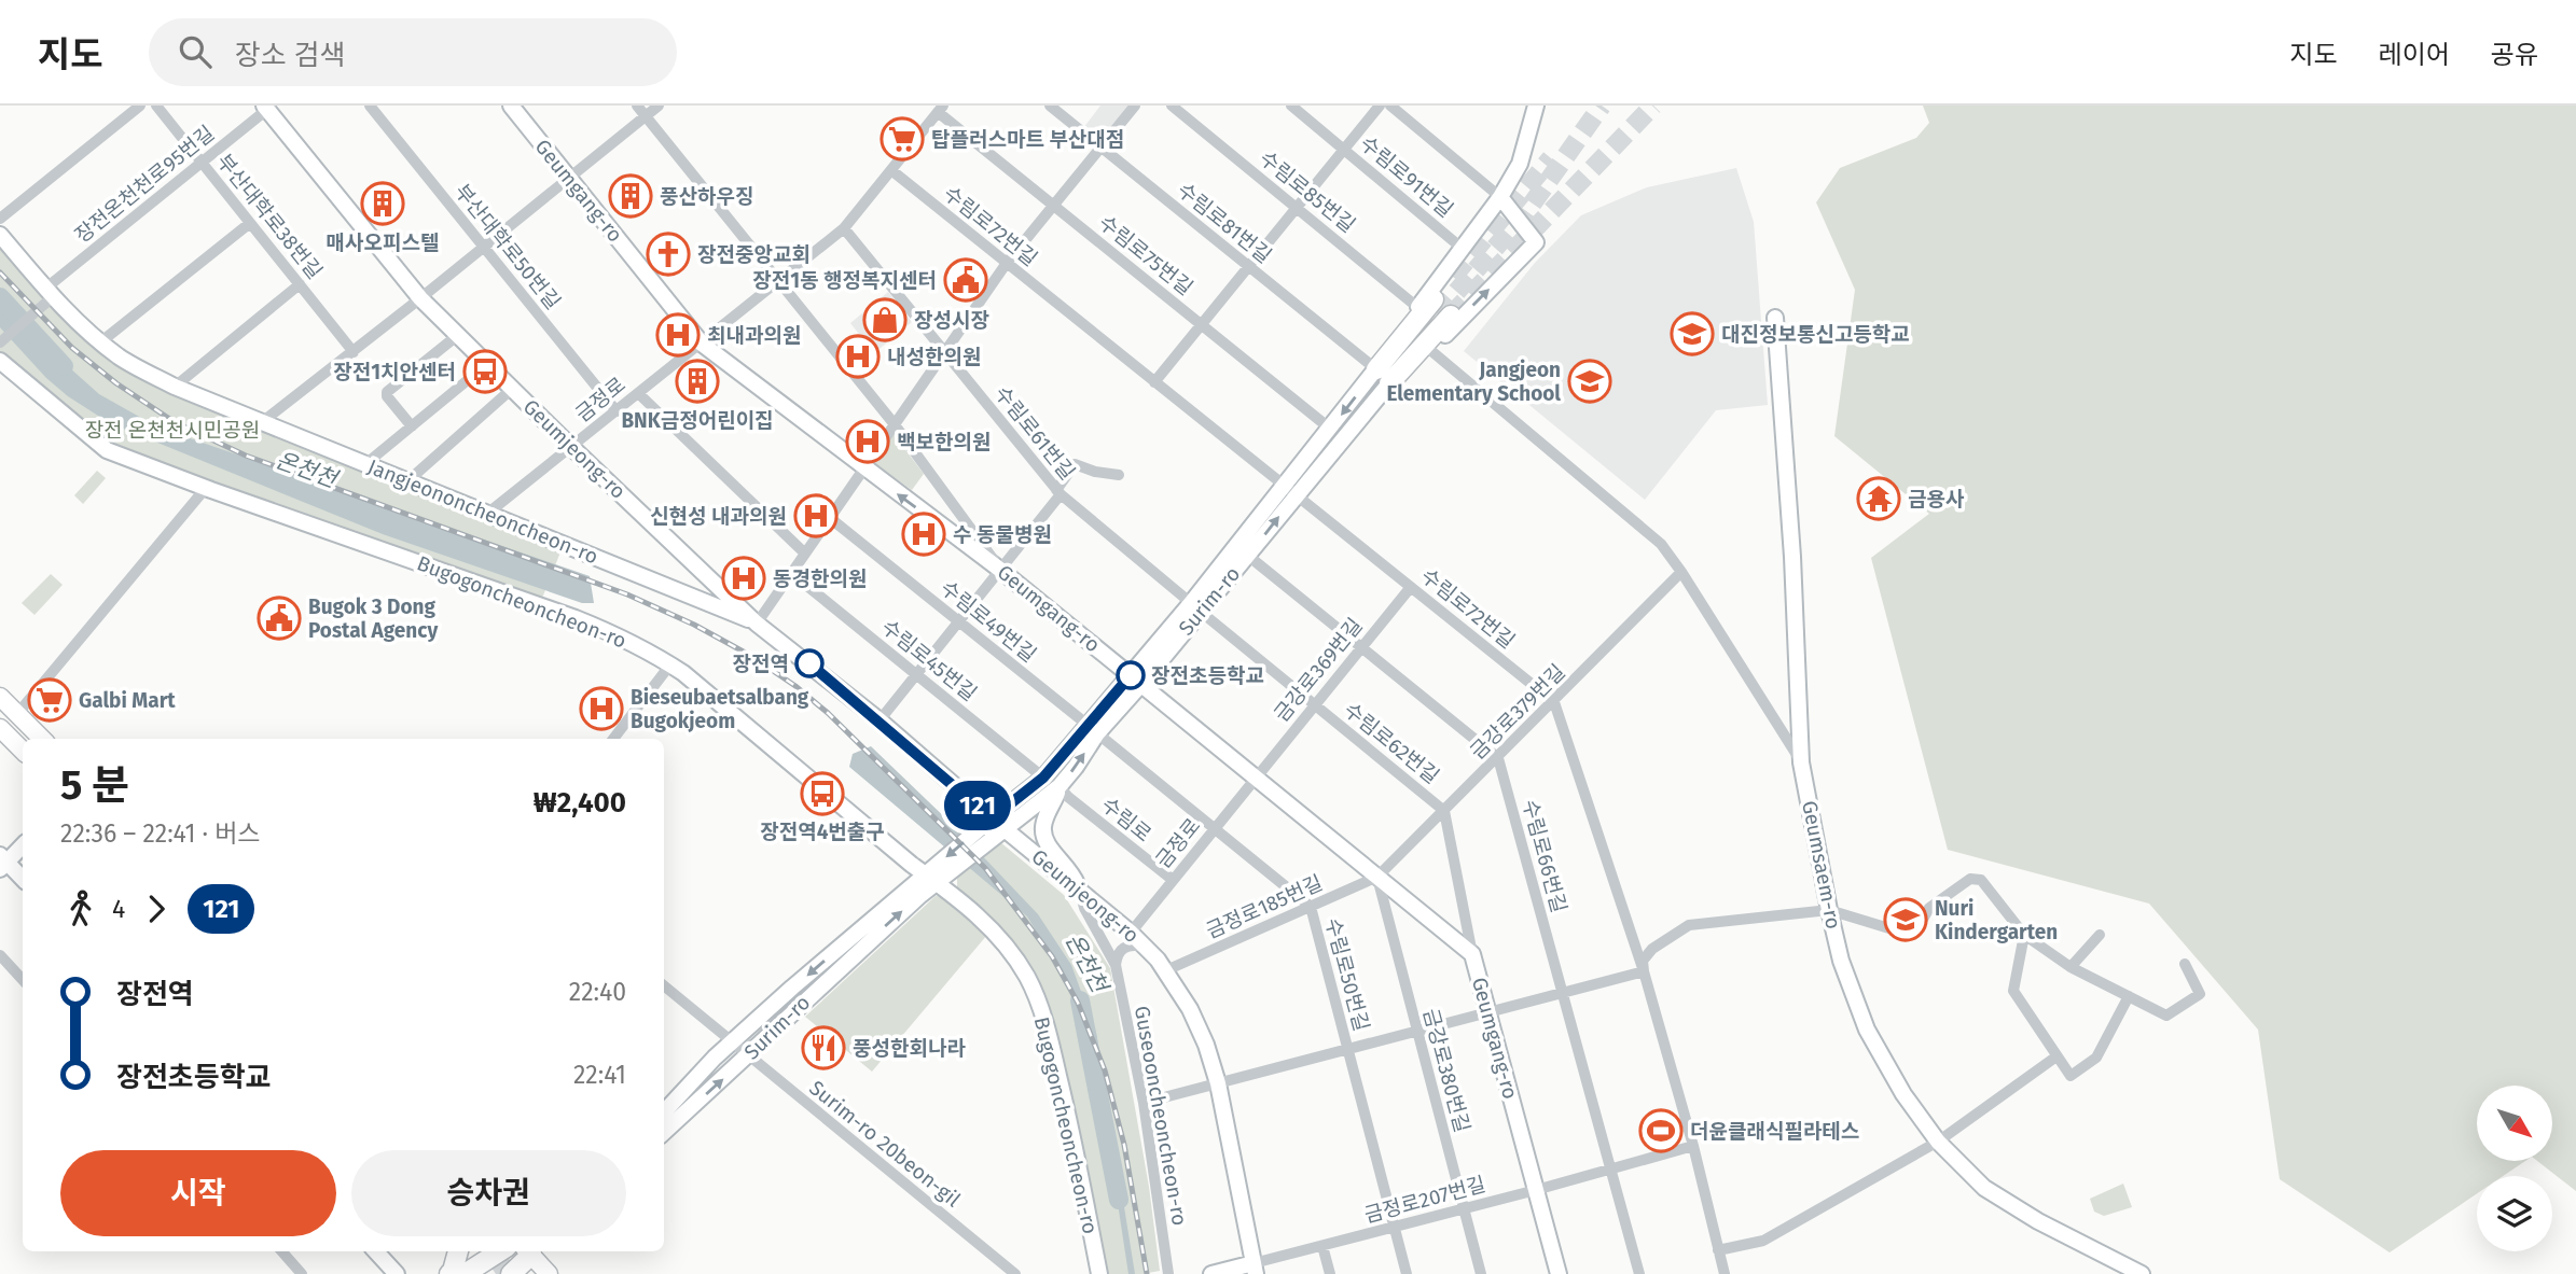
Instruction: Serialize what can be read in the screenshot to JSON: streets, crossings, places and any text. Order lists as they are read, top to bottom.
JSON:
{
  "streets": {
    "main road": [
      "Geumgang-ro",
      "Geumjeong-ro",
      "Jangjeononcheoncheon-ro",
      "Surim-ro",
      "Bugogoncheoncheon-ro",
      "Geumsaem-ro"
    ],
    "street": [
      "수림로91번길",
      "장전온천천로95번길",
      "수림로85번길",
      "부산대학로38번길",
      "수림로81번길",
      "수림로72번길",
      "부산대학로50번길",
      "수림로75번길",
      "금정로",
      "수림로61번길",
      "수림로49번길",
      "수림로45번길",
      "금강로369번길",
      "금강로379번길",
      "수림로62번길",
      "수림로",
      "수림로66번길",
      "금정로185번길",
      "수림로50번길",
      "금강로380번길",
      "Guseooncheoncheon-ro",
      "Surim-ro 20beon-gil",
      "금정로207번길"
    ]
  },
  "crossings": [
    ["장전온천천로95번길", "부산대학로38번길"],
    ["장전온천천로95번길", "Geumjeong-ro"],
    ["장전온천천로95번길", "Jangjeononcheoncheon-ro"],
    ["Geumgang-ro", "금정로"],
    ["Geumgang-ro", "Surim-ro"],
    ["Geumgang-ro", "금강로369번길"],
    ["Geumgang-ro", "금강로379번길"],
    ["Geumgang-ro", "수림로62번길"],
    ["Geumgang-ro", "금정로185번길"],
    ["Geumgang-ro", "금강로380번길"],
    ["Geumgang-ro", "금정로207번길"],
    ["수림로81번길", "Surim-ro"],
    ["수림로72번길", "금정로"],
    ["수림로72번길", "Surim-ro"],
    ["수림로72번길", "금강로369번길"],
    ["수림로72번길", "금강로379번길"],
    ["부산대학로50번길", "금정로"],
    ["수림로75번길", "금정로"],
    ["수림로75번길", "Surim-ro"],
    ["금정로", "수림로61번길"],
    ["금정로", "Geumjeong-ro"],
    ["금정로", "Jangjeononcheoncheon-ro"],
    ["금정로", "금강로369번길"],
    ["금정로", "수림로"],
    ["금정로", "수림로50번길"],
    ["수림로61번길", "Surim-ro"],
    ["수림로61번길", "수림로62번길"],
    ["Geumjeong-ro", "Jangjeononcheoncheon-ro"],
    ["Geumjeong-ro", "Surim-ro"],
    ["Geumjeong-ro", "금정로185번길"],
    ["Geumjeong-ro", "Guseooncheoncheon-ro"],
    ["Geumjeong-ro", "금정로207번길"],
    ["Surim-ro", "Bugogoncheoncheon-ro"],
    ["Surim-ro", "수림로49번길"],
    ["Surim-ro", "수림로45번길"],
    ["Surim-ro", "수림로62번길"],
    ["Surim-ro", "수림로"],
    ["Surim-ro", "수림로50번길"],
    ["Surim-ro", "Surim-ro 20beon-gil"],
    ["수림로49번길", "수림로50번길"],
    ["금강로369번길", "수림로62번길"],
    ["금강로379번길", "수림로62번길"],
    ["금강로379번길", "수림로66번길"],
    ["금강로379번길", "금정로185번길"],
    ["금강로379번길", "금강로380번길"],
    ["수림로66번길", "금정로207번길"],
    ["금정로185번길", "수림로50번길"],
    ["금정로185번길", "금강로380번길"],
    ["수림로50번길", "금정로207번길"],
    ["금강로380번길", "금정로207번길"]
  ],
  "water": ["온천천"],
  "parks": ["장전 온천천시민공원"],
  "places": {
    "supermarket": ["탑플러스마트 부산대점", "Galbi Mart"],
    "building": ["풍산하우징", "매사오피스텔", "BNK금정어린이집"],
    "church": ["장전중앙교회"],
    "public building": ["장전1동 행정복지센터", "Bugok 3 Dong Postal Agency"],
    "shop": ["장성시장"],
    "school or university": ["대진정보통신고등학교", "Jangjeon Elementary School", "Nuri Kindergarten"],
    "hospital": [
      "최내과의원",
      "내성한의원",
      "백보한의원",
      "신현성 내과의원",
      "수 동물병원",
      "동경한의원",
      "Bieseubaetsalbang Bugokjeom"
    ],
    "bus stop": ["장전1치안센터", "장전역4번출구"],
    "temple": ["금용사"],
    "other": ["장전역", "장전초등학교"],
    "restaurant": ["풍성한회나라"],
    "sports": ["더윤클래식필라테스"]
  },
  "lines": ["bus line 121"],
  "north": "bottom right",
  "page": {
    "header": "지도",
    "search": "장소 검색",
    "nav": ["지도", "레이어", "공유"],
    "on_map": "121",
    "heading": ["5 분", "22:36 – 22:41 · 버스", "₩2,400"],
    "legs": ["4", "121"],
    "list": [
      {
        "name": "장전역",
        "value": "22:40"
      },
      {
        "name": "장전초등학교",
        "value": "22:41"
      }
    ],
    "buttons": ["시작", "승차권"]
  }
}
